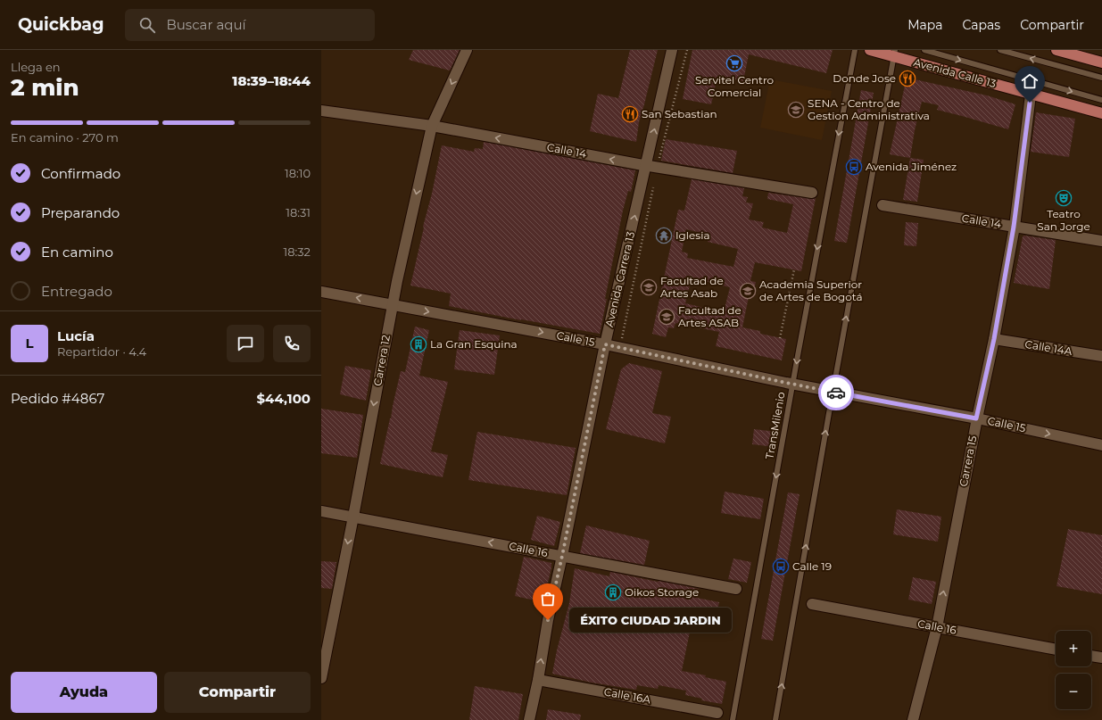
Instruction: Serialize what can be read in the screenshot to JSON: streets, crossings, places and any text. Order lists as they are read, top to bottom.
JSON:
{
  "streets": {
    "main road": ["Avenida Calle 13"],
    "street": [
      "Calle 14",
      "Avenida Carrera 13",
      "Calle 15",
      "Calle 14A",
      "Carrera 12",
      "Carrera 15",
      "Calle 16",
      "Calle 16A"
    ],
    "lane": ["TransMilenio"]
  },
  "crossings": [
    ["Avenida Calle 13", "Carrera 15"],
    ["Calle 14", "Avenida Carrera 13"],
    ["Calle 14", "Carrera 12"],
    ["Calle 14", "Carrera 15"],
    ["Avenida Carrera 13", "Calle 15"],
    ["Avenida Carrera 13", "Calle 16"],
    ["Avenida Carrera 13", "Calle 16A"],
    ["Calle 15", "Carrera 12"],
    ["Calle 15", "TransMilenio"],
    ["Calle 15", "Carrera 15"],
    ["Calle 14A", "Carrera 15"],
    ["Carrera 12", "Calle 16"],
    ["Carrera 15", "Calle 16"]
  ],
  "one_way": ["Avenida Carrera 13", "Carrera 12"],
  "places": {
    "supermarket": ["Servitel Centro Comercial"],
    "restaurant": ["Donde Jose", "San Sebastian"],
    "school or university": [
      "SENA - Centro de Gestion Administrativa",
      "Facultad de Artes Asab",
      "Academia Superior de Artes de Bogotá",
      "Facultad de Artes ASAB"
    ],
    "bus stop": ["Avenida Jiménez", "Calle 19"],
    "theatre": ["Teatro San Jorge"],
    "temple": ["Iglesia"],
    "building": ["La Gran Esquina", "Oikos Storage"],
    "other": ["ÉXITO CIUDAD JARDIN"]
  },
  "page": {
    "header": "Quickbag",
    "search": "Buscar aquí",
    "nav": ["Mapa", "Capas", "Compartir"],
    "heading": ["2 min", "Llega en", "18:39–18:44"],
    "panel": [
      "Lucía",
      "Repartidor · 4.4",
      "Pedido #4867",
      "$44,100"
    ],
    "bar": "En camino · 270 m",
    "list": [
      ["Confirmado", "18:10"],
      ["Preparando", "18:31"],
      ["En camino", "18:32"],
      "Entregado"
    ],
    "round": "L",
    "bubble": "ÉXITO CIUDAD JARDIN",
    "map_buttons": ["+", "−"],
    "buttons": ["Ayuda", "Compartir"]
  }
}
